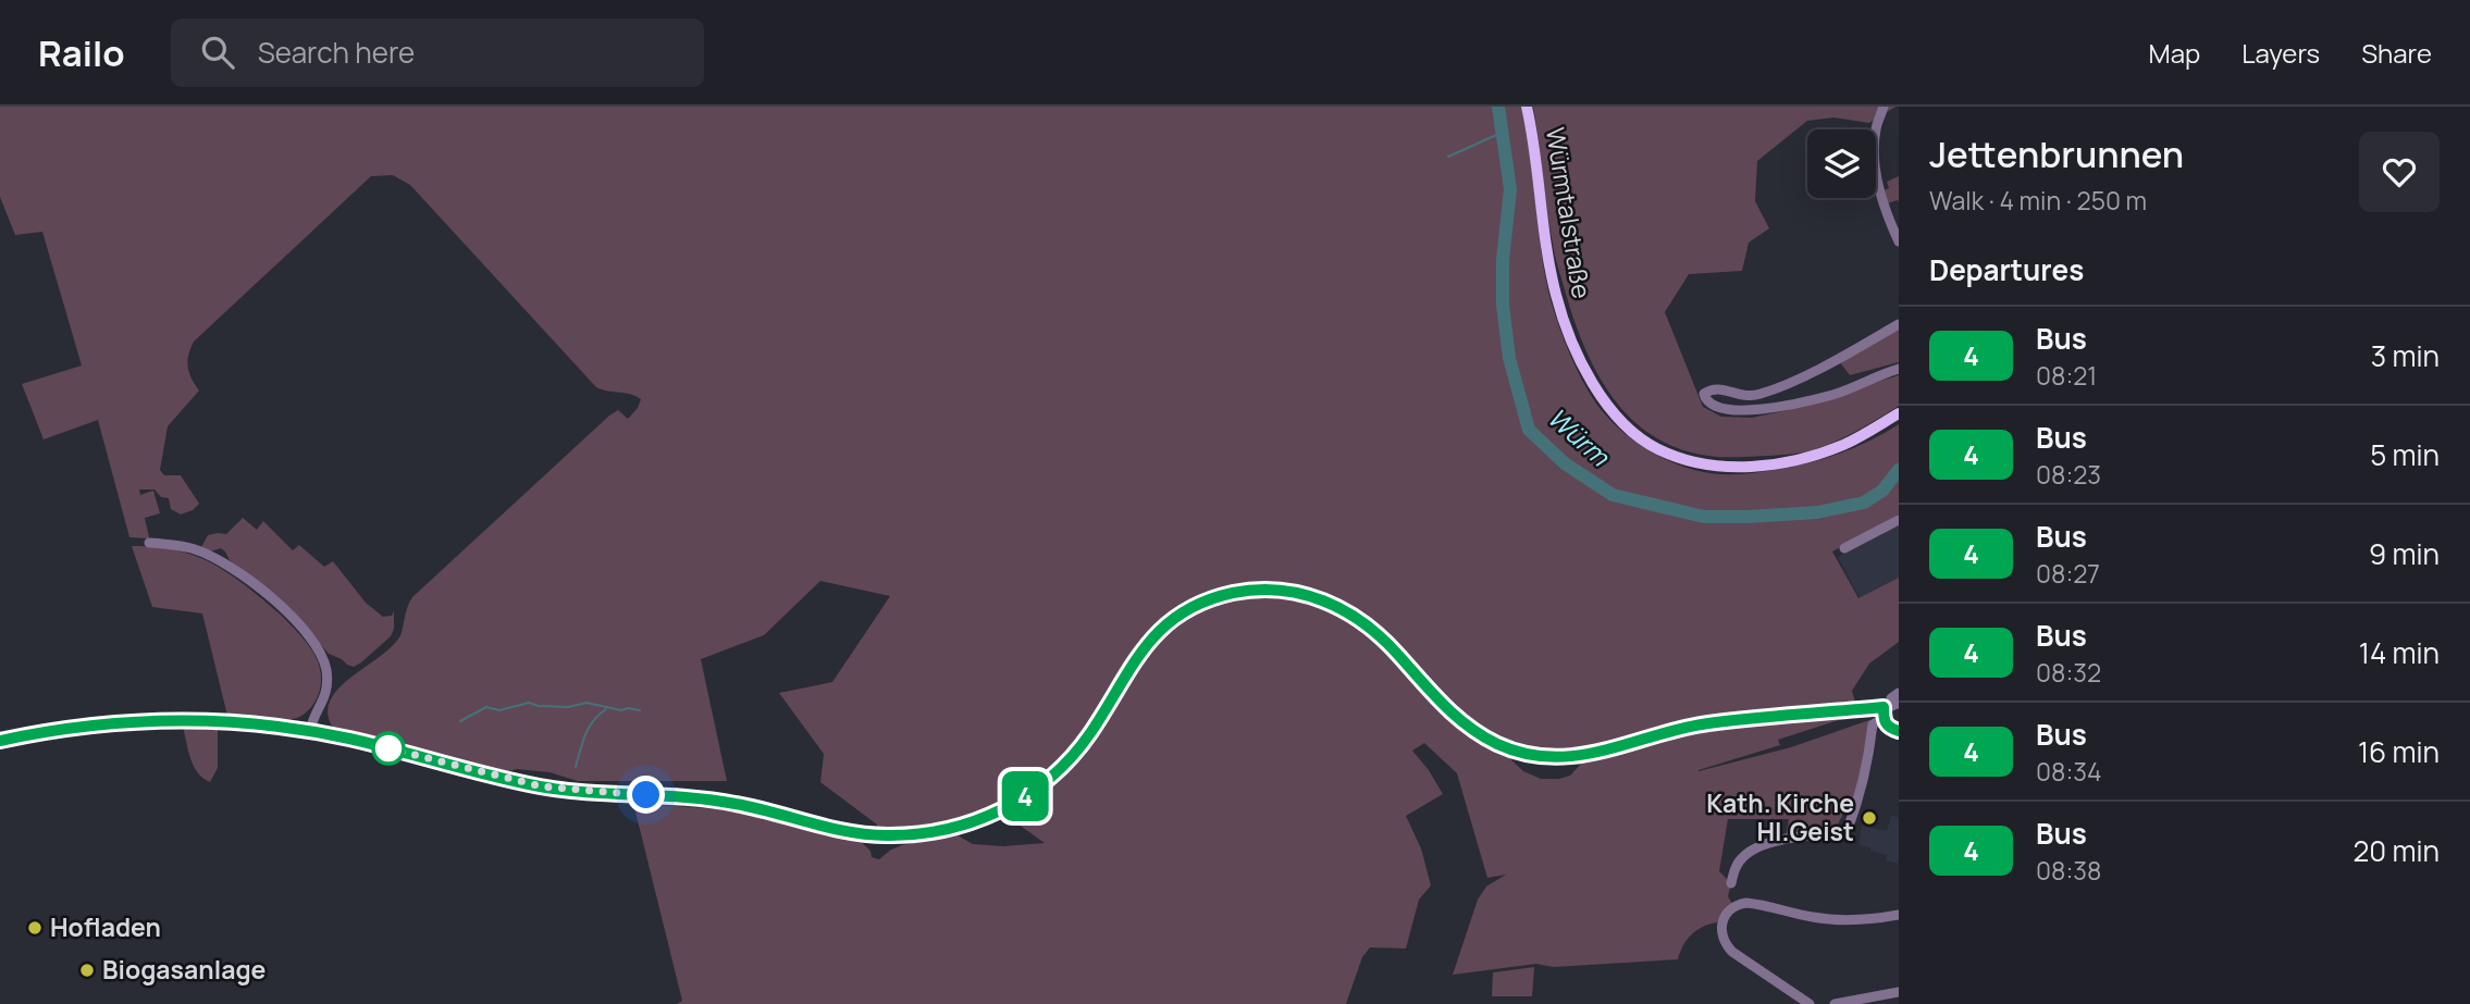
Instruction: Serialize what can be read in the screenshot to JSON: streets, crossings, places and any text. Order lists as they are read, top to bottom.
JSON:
{
  "streets": {
    "main road": ["Würmtalstraße"]
  },
  "water": ["Würm"],
  "places": ["Kath. Kirche Hl.Geist", "Hofladen", "Biogasanlage"],
  "lines": ["bus line 4"],
  "page": {
    "header": "Railo",
    "search": "Search here",
    "nav": ["Map", "Layers", "Share"],
    "on_map": "4",
    "heading": [
      ["Jettenbrunnen", "Walk · 4 min · 250 m"],
      "Departures"
    ],
    "list": [
      {
        "mark": "4",
        "name": "Bus",
        "note": "08:21",
        "value": "3 min"
      },
      {
        "mark": "4",
        "name": "Bus",
        "note": "08:23",
        "value": "5 min"
      },
      {
        "mark": "4",
        "name": "Bus",
        "note": "08:27",
        "value": "9 min"
      },
      {
        "mark": "4",
        "name": "Bus",
        "note": "08:32",
        "value": "14 min"
      },
      {
        "mark": "4",
        "name": "Bus",
        "note": "08:34",
        "value": "16 min"
      },
      {
        "mark": "4",
        "name": "Bus",
        "note": "08:38",
        "value": "20 min"
      }
    ]
  }
}
